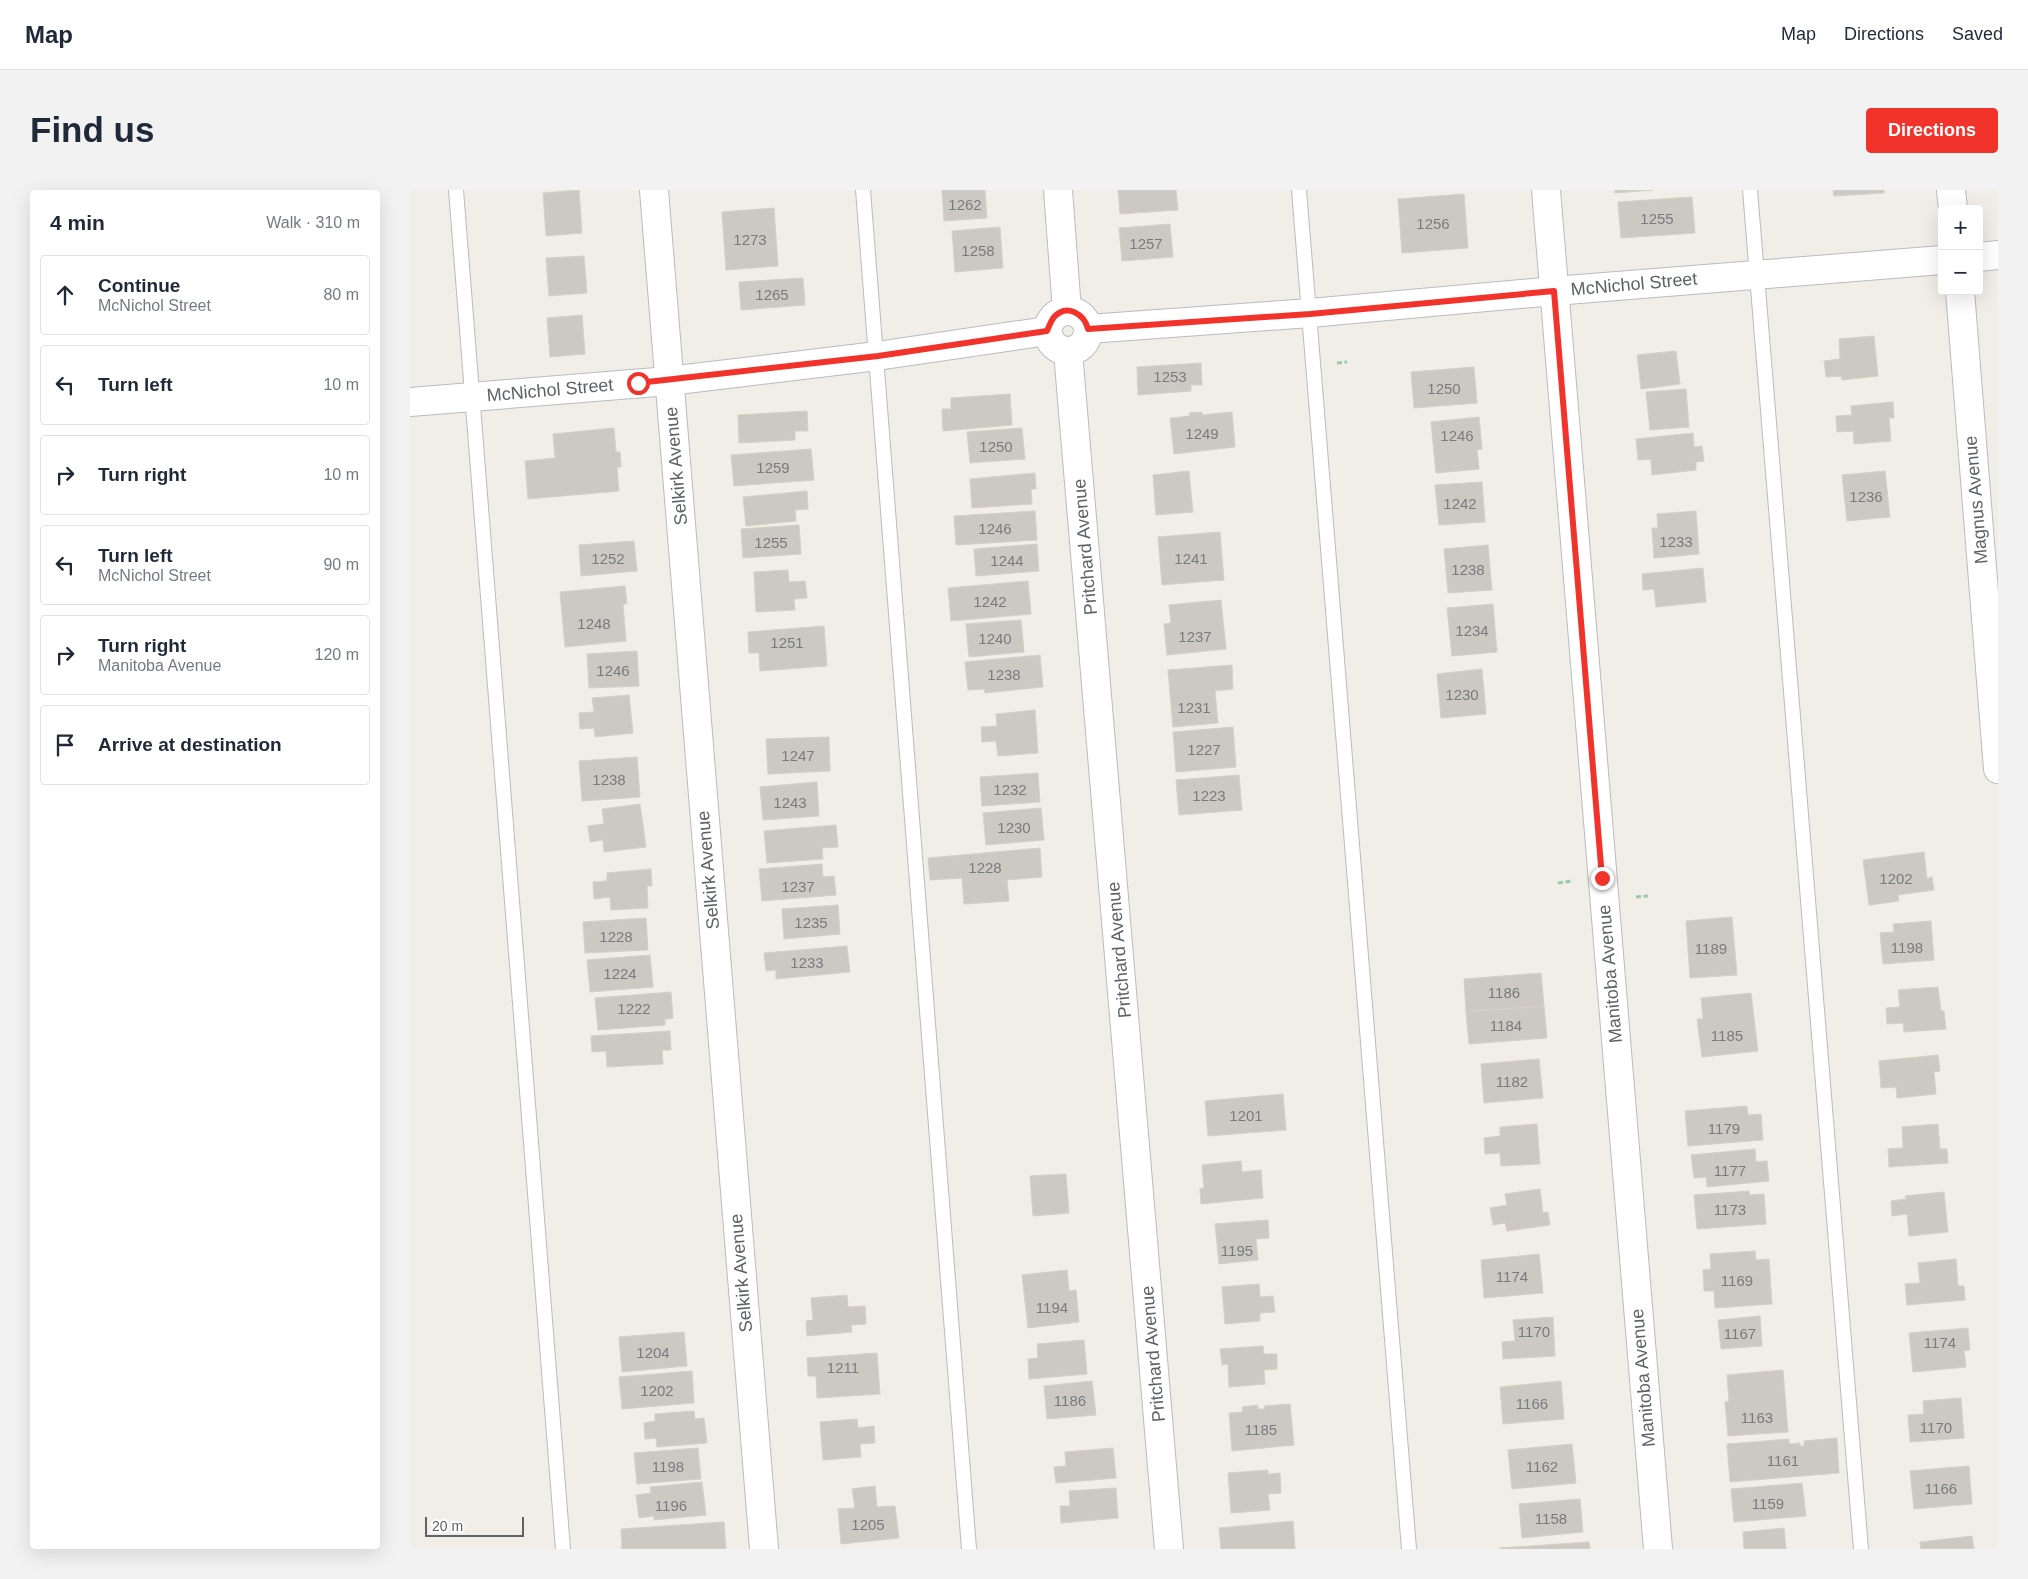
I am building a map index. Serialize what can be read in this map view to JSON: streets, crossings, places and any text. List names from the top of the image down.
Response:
{
  "streets": {
    "street": [
      "McNichol Street",
      "Selkirk Avenue",
      "Magnus Avenue",
      "Pritchard Avenue",
      "Manitoba Avenue"
    ]
  },
  "crossings": [
    ["McNichol Street", "Selkirk Avenue"],
    ["McNichol Street", "Pritchard Avenue"],
    ["McNichol Street", "Manitoba Avenue"]
  ],
  "house_numbers": [
    "1262",
    "1255",
    "1256",
    "1273",
    "1257",
    "1258",
    "1265",
    "1253",
    "1250",
    "1249",
    "1246",
    "1250",
    "1259",
    "1236",
    "1242",
    "1246",
    "1233",
    "1255",
    "1252",
    "1241",
    "1244",
    "1238",
    "1242",
    "1248",
    "1234",
    "1237",
    "1240",
    "1251",
    "1246",
    "1238",
    "1230",
    "1231",
    "1227",
    "1247",
    "1238",
    "1232",
    "1223",
    "1243",
    "1230",
    "1228",
    "1202",
    "1237",
    "1235",
    "1228",
    "1198",
    "1189",
    "1233",
    "1224",
    "1186",
    "1222",
    "1184",
    "1185",
    "1182",
    "1201",
    "1179",
    "1177",
    "1173",
    "1195",
    "1174",
    "1169",
    "1194",
    "1170",
    "1167",
    "1174",
    "1204",
    "1211",
    "1202",
    "1186",
    "1166",
    "1163",
    "1170",
    "1185",
    "1161",
    "1198",
    "1162",
    "1166",
    "1159",
    "1196",
    "1158",
    "1205"
  ],
  "scale_bar": "20 m",
  "page": {
    "header": "Map",
    "nav": ["Map", "Directions", "Saved"],
    "buttons": "Directions",
    "title": "Find us",
    "heading": ["4 min", "Walk · 310 m"],
    "map_buttons": ["+", "−"],
    "list": [
      ["Continue", "McNichol Street", "80 m"],
      ["Turn left", "10 m"],
      ["Turn right", "10 m"],
      ["Turn left", "McNichol Street", "90 m"],
      ["Turn right", "Manitoba Avenue", "120 m"],
      "Arrive at destination"
    ],
    "scale": "20 m"
  }
}
